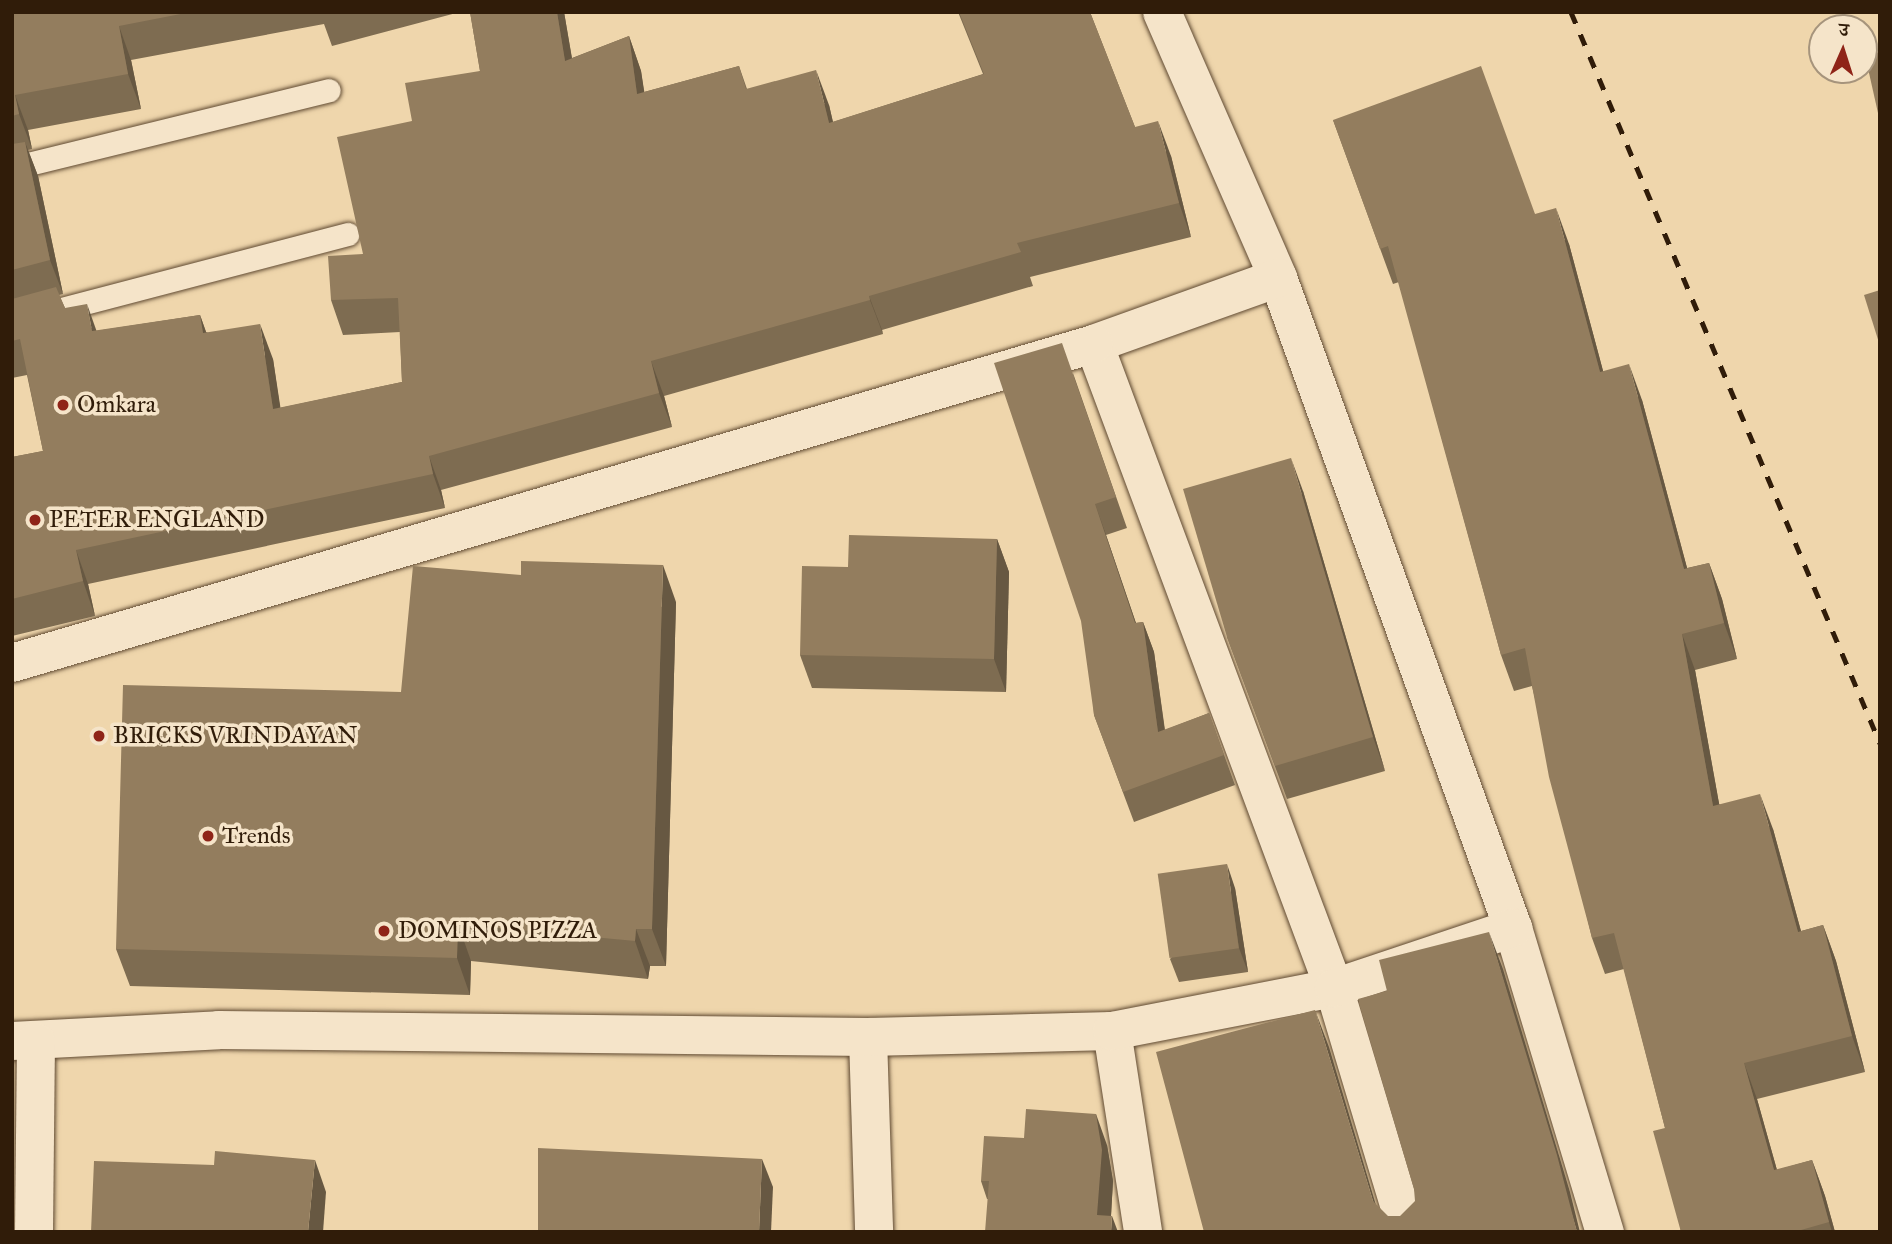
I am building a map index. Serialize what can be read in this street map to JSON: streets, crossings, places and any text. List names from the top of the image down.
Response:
{
  "places": [
    "Omkara",
    "PETER ENGLAND",
    "BRICKS VRINDAYAN",
    "Trends",
    "DOMINOS PIZZA"
  ],
  "north": "top"
}
